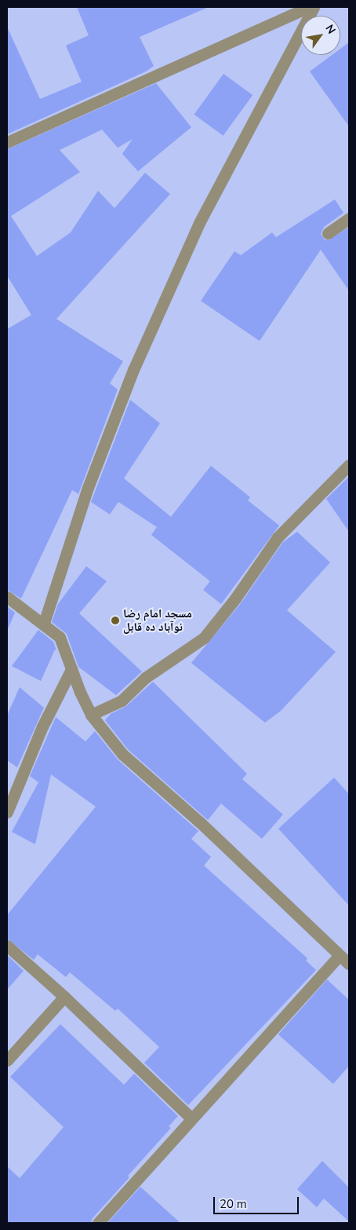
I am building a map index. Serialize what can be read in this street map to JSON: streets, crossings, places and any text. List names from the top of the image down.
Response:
{
  "places": ["مسجد امام رضا نوآباد ده قابل"],
  "scale_bar": "20 m",
  "north": "top right"
}
